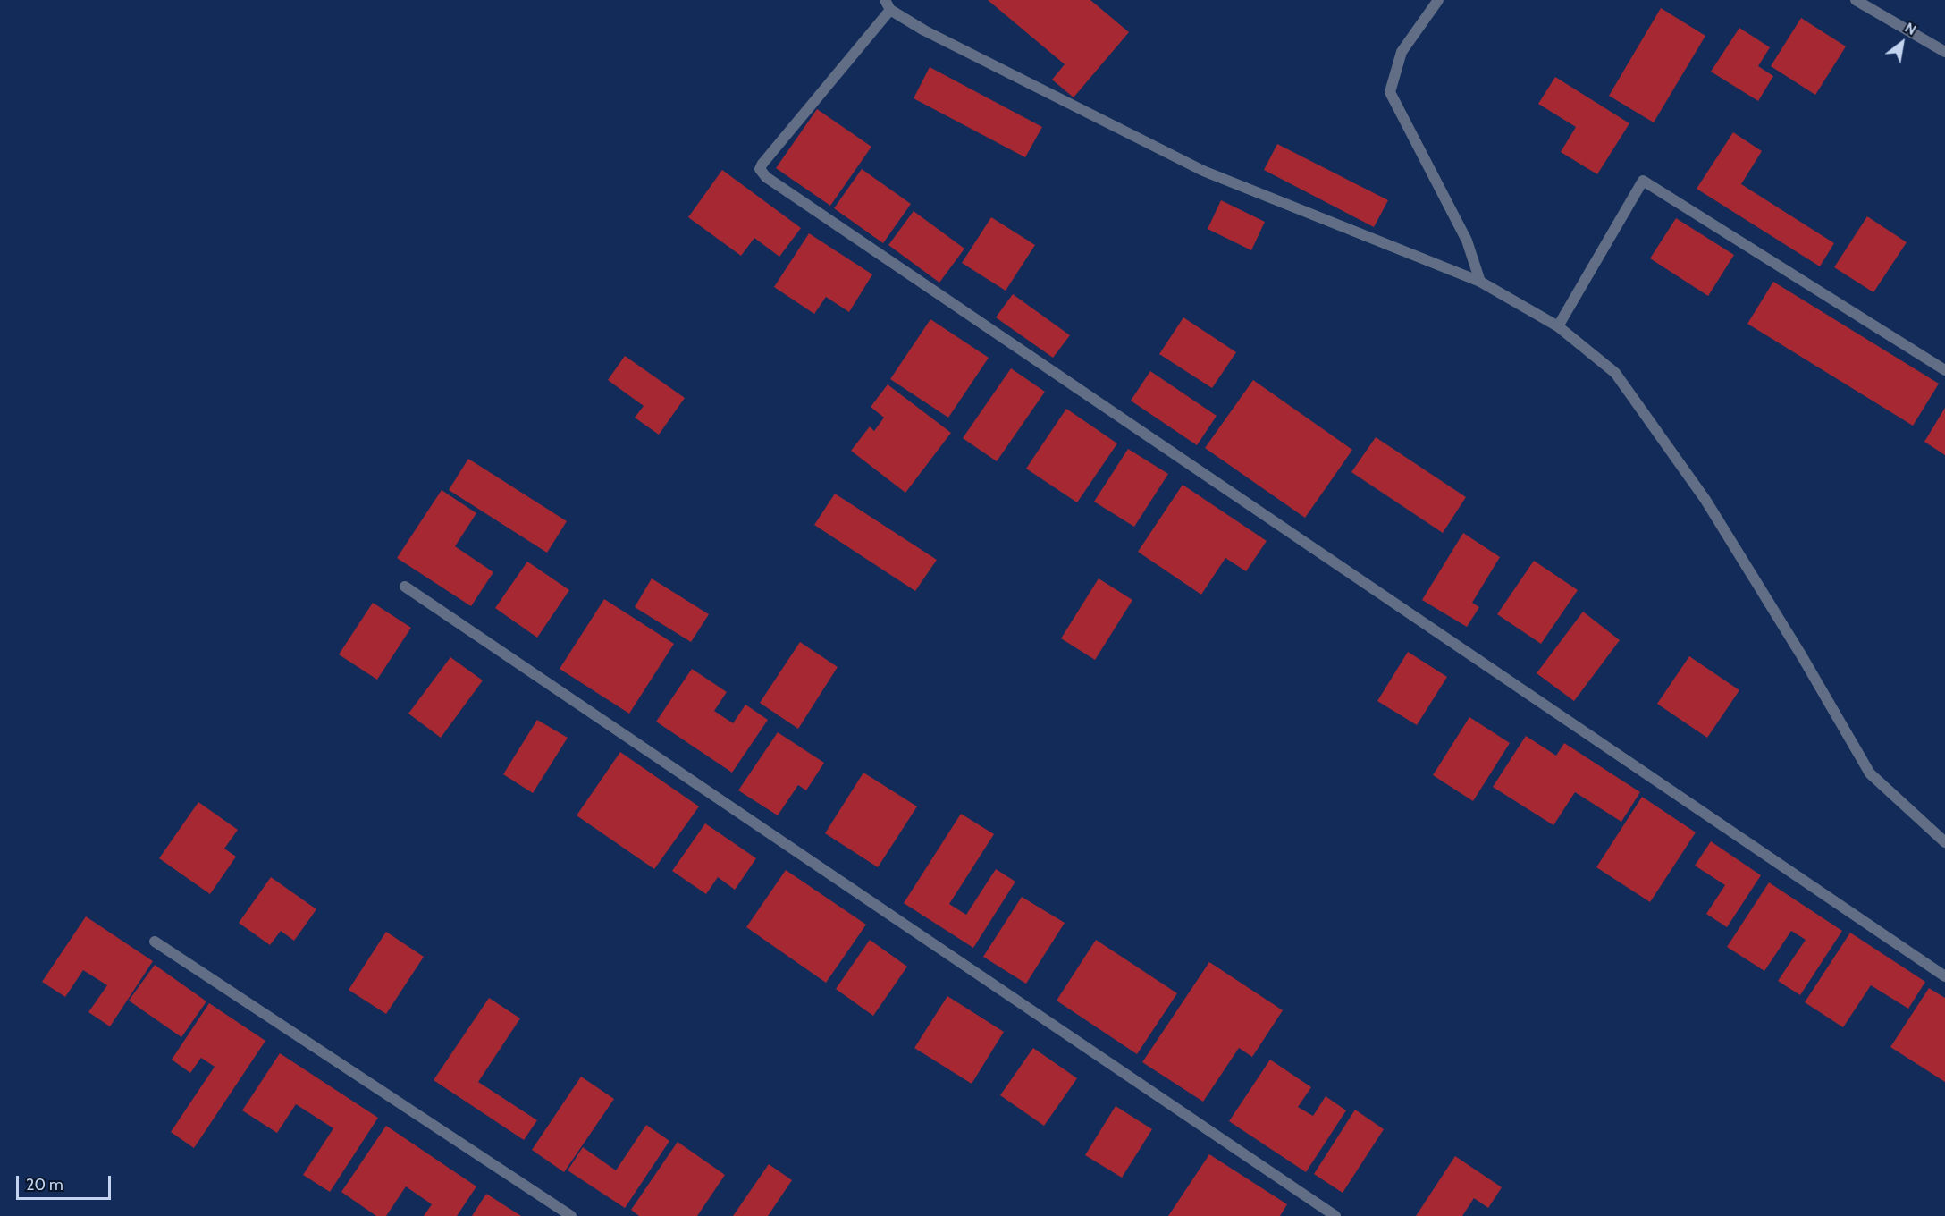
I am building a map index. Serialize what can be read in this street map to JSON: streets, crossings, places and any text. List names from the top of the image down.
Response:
{
  "scale_bar": "20 m",
  "north": "top right"
}
